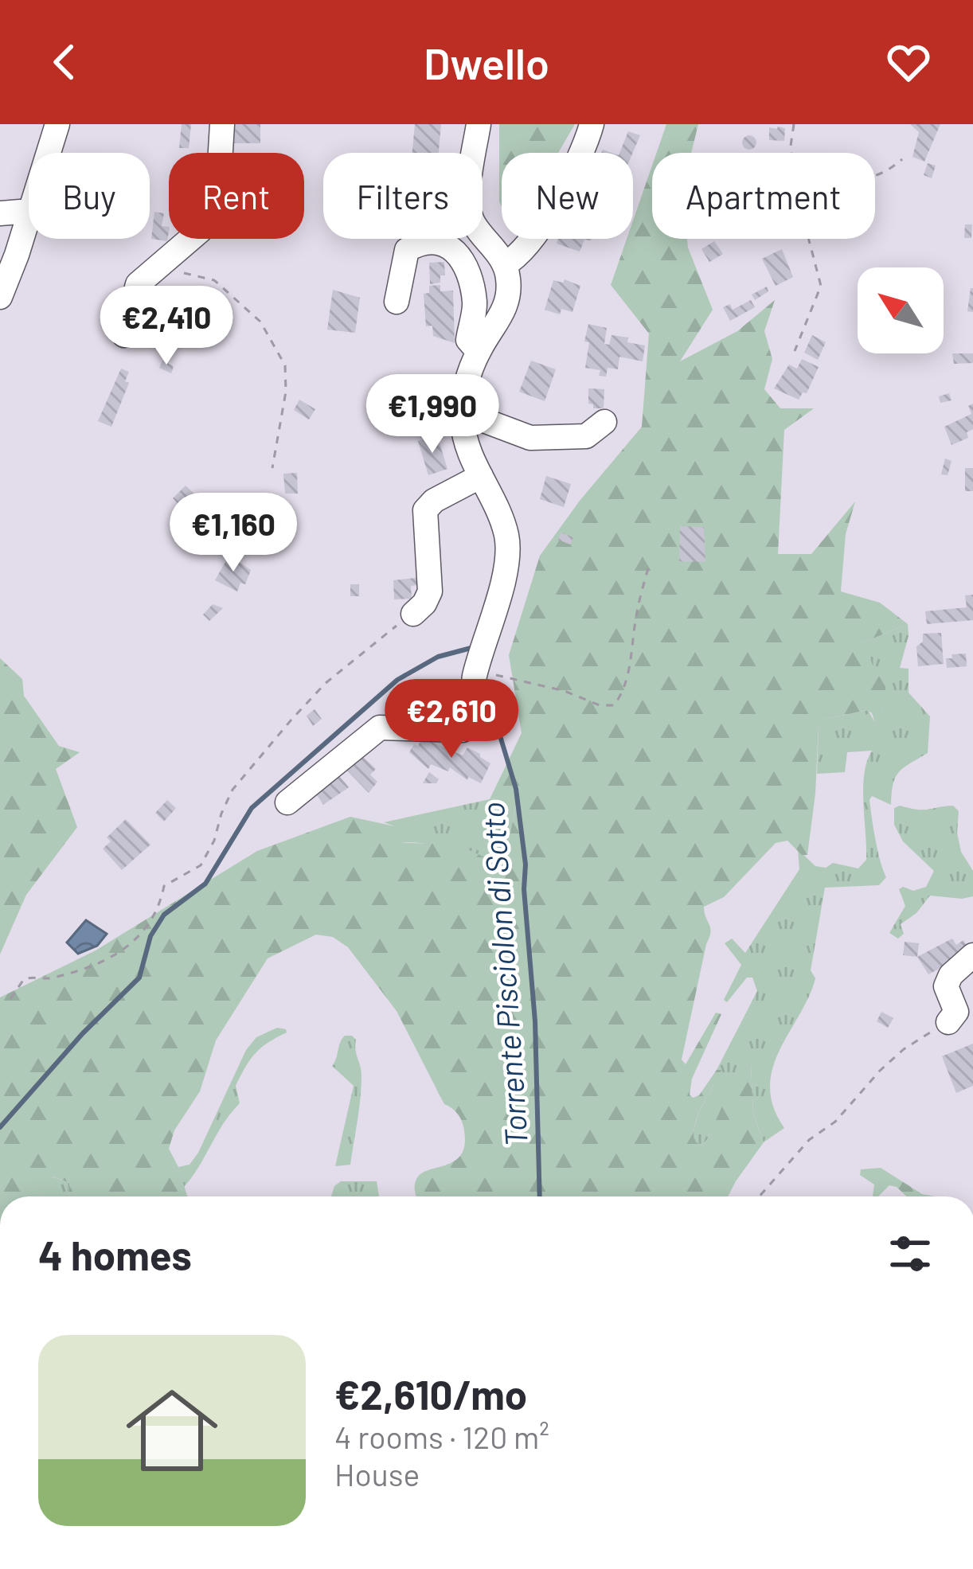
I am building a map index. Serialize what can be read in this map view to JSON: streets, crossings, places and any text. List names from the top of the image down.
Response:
{
  "water": ["Torrente Pisciolon di Sotto"],
  "north": "top left",
  "page": {
    "header": "Dwello",
    "chip": [
      "Buy",
      "Rent",
      "Filters",
      "New",
      "Apartment"
    ],
    "price": [
      "€2,410",
      "€1,990",
      "€1,160",
      "€2,610"
    ],
    "heading": "4 homes",
    "list": [
      {
        "name": "€2,610/mo",
        "note": "4 rooms · 120 m² · House"
      }
    ]
  }
}
